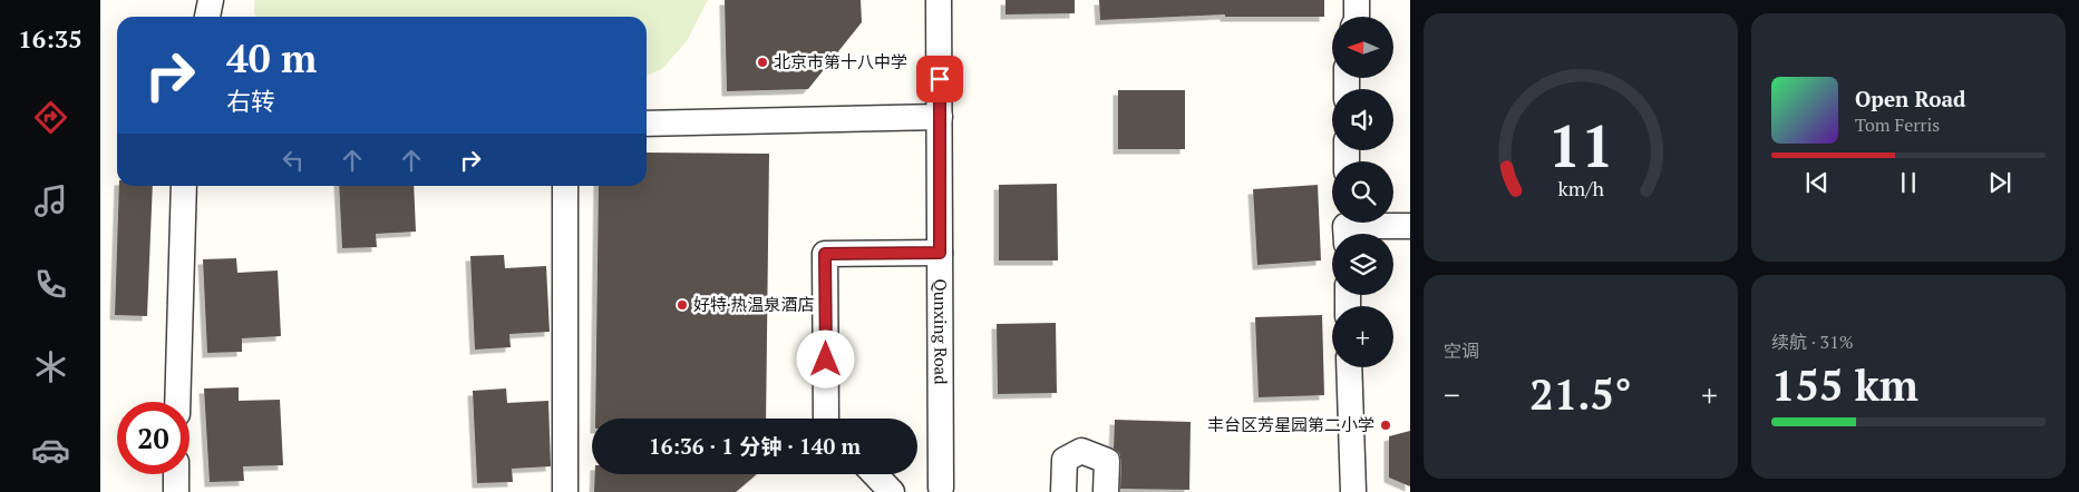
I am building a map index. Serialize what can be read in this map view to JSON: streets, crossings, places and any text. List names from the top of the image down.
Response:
{
  "streets": {
    "street": ["Qunxing Road"]
  },
  "places": ["北京市第十八中学", "好特·热温泉酒店", "丰台区芳星园第二小学"],
  "north": "left",
  "page": {
    "tabs": "16:35",
    "map_buttons": "+",
    "turn": ["40 m", "右转"],
    "song": ["Open Road", "Tom Ferris"],
    "tile": [
      "空调",
      ["续航 · 31%", "155 km"]
    ],
    "heat": ["−", "21.5°", "+"],
    "limit": "20",
    "trip": "16:36 · 1 分钟 · 140 m",
    "gauge": ["11", "km/h"]
  }
}
